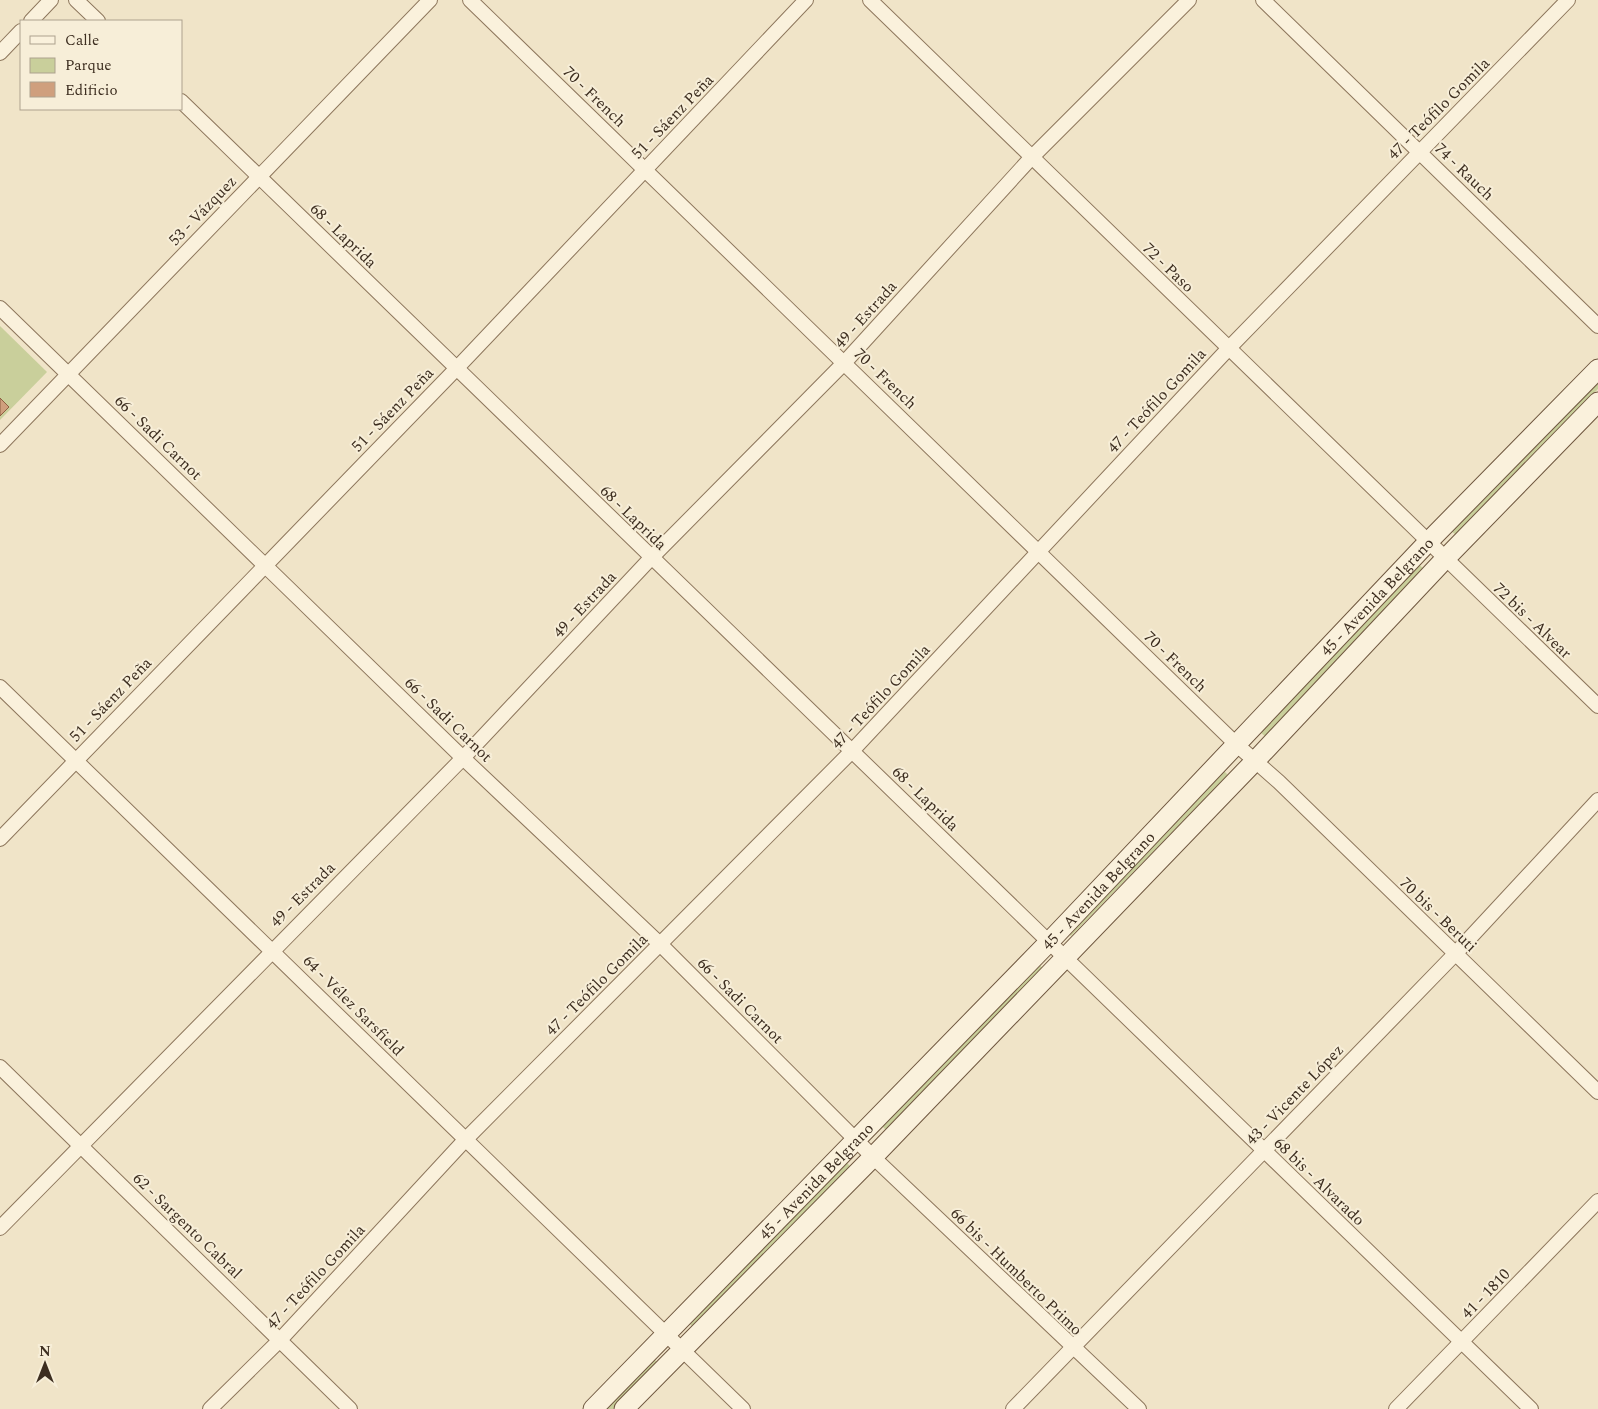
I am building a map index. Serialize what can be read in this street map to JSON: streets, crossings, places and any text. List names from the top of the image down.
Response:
{
  "streets": {
    "main road": ["45 - Avenida Belgrano"],
    "street": [
      "70 - French",
      "47 - Teófilo Gomila",
      "51 - Sáenz Peña",
      "74 - Rauch",
      "53 - Vázquez",
      "68 - Laprida",
      "72 - Paso",
      "49 - Estrada",
      "66 - Sadi Carnot",
      "72 bis - Alvear",
      "70 bis - Beruti",
      "64 - Vélez Sarsfield",
      "43 - Vicente López",
      "68 bis - Alvarado",
      "62 - Sargento Cabral",
      "66 bis - Humberto Primo",
      "41 - 1810"
    ]
  },
  "crossings": [
    ["70 - French", "47 - Teófilo Gomila"],
    ["70 - French", "51 - Sáenz Peña"],
    ["70 - French", "49 - Estrada"],
    ["70 - French", "45 - Avenida Belgrano"],
    ["70 - French", "70 bis - Beruti"],
    ["47 - Teófilo Gomila", "74 - Rauch"],
    ["47 - Teófilo Gomila", "68 - Laprida"],
    ["47 - Teófilo Gomila", "72 - Paso"],
    ["47 - Teófilo Gomila", "66 - Sadi Carnot"],
    ["47 - Teófilo Gomila", "64 - Vélez Sarsfield"],
    ["47 - Teófilo Gomila", "62 - Sargento Cabral"],
    ["51 - Sáenz Peña", "68 - Laprida"],
    ["51 - Sáenz Peña", "66 - Sadi Carnot"],
    ["51 - Sáenz Peña", "64 - Vélez Sarsfield"],
    ["53 - Vázquez", "68 - Laprida"],
    ["53 - Vázquez", "66 - Sadi Carnot"],
    ["68 - Laprida", "49 - Estrada"],
    ["68 - Laprida", "45 - Avenida Belgrano"],
    ["68 - Laprida", "68 bis - Alvarado"],
    ["72 - Paso", "49 - Estrada"],
    ["72 - Paso", "45 - Avenida Belgrano"],
    ["72 - Paso", "72 bis - Alvear"],
    ["49 - Estrada", "66 - Sadi Carnot"],
    ["49 - Estrada", "64 - Vélez Sarsfield"],
    ["49 - Estrada", "62 - Sargento Cabral"],
    ["66 - Sadi Carnot", "45 - Avenida Belgrano"],
    ["66 - Sadi Carnot", "66 bis - Humberto Primo"],
    ["45 - Avenida Belgrano", "72 bis - Alvear"],
    ["45 - Avenida Belgrano", "70 bis - Beruti"],
    ["45 - Avenida Belgrano", "64 - Vélez Sarsfield"],
    ["45 - Avenida Belgrano", "68 bis - Alvarado"],
    ["45 - Avenida Belgrano", "66 bis - Humberto Primo"],
    ["70 bis - Beruti", "43 - Vicente López"],
    ["43 - Vicente López", "68 bis - Alvarado"],
    ["43 - Vicente López", "66 bis - Humberto Primo"],
    ["68 bis - Alvarado", "41 - 1810"]
  ],
  "legend": ["Calle", "Parque", "Edificio"],
  "north": "top"
}
